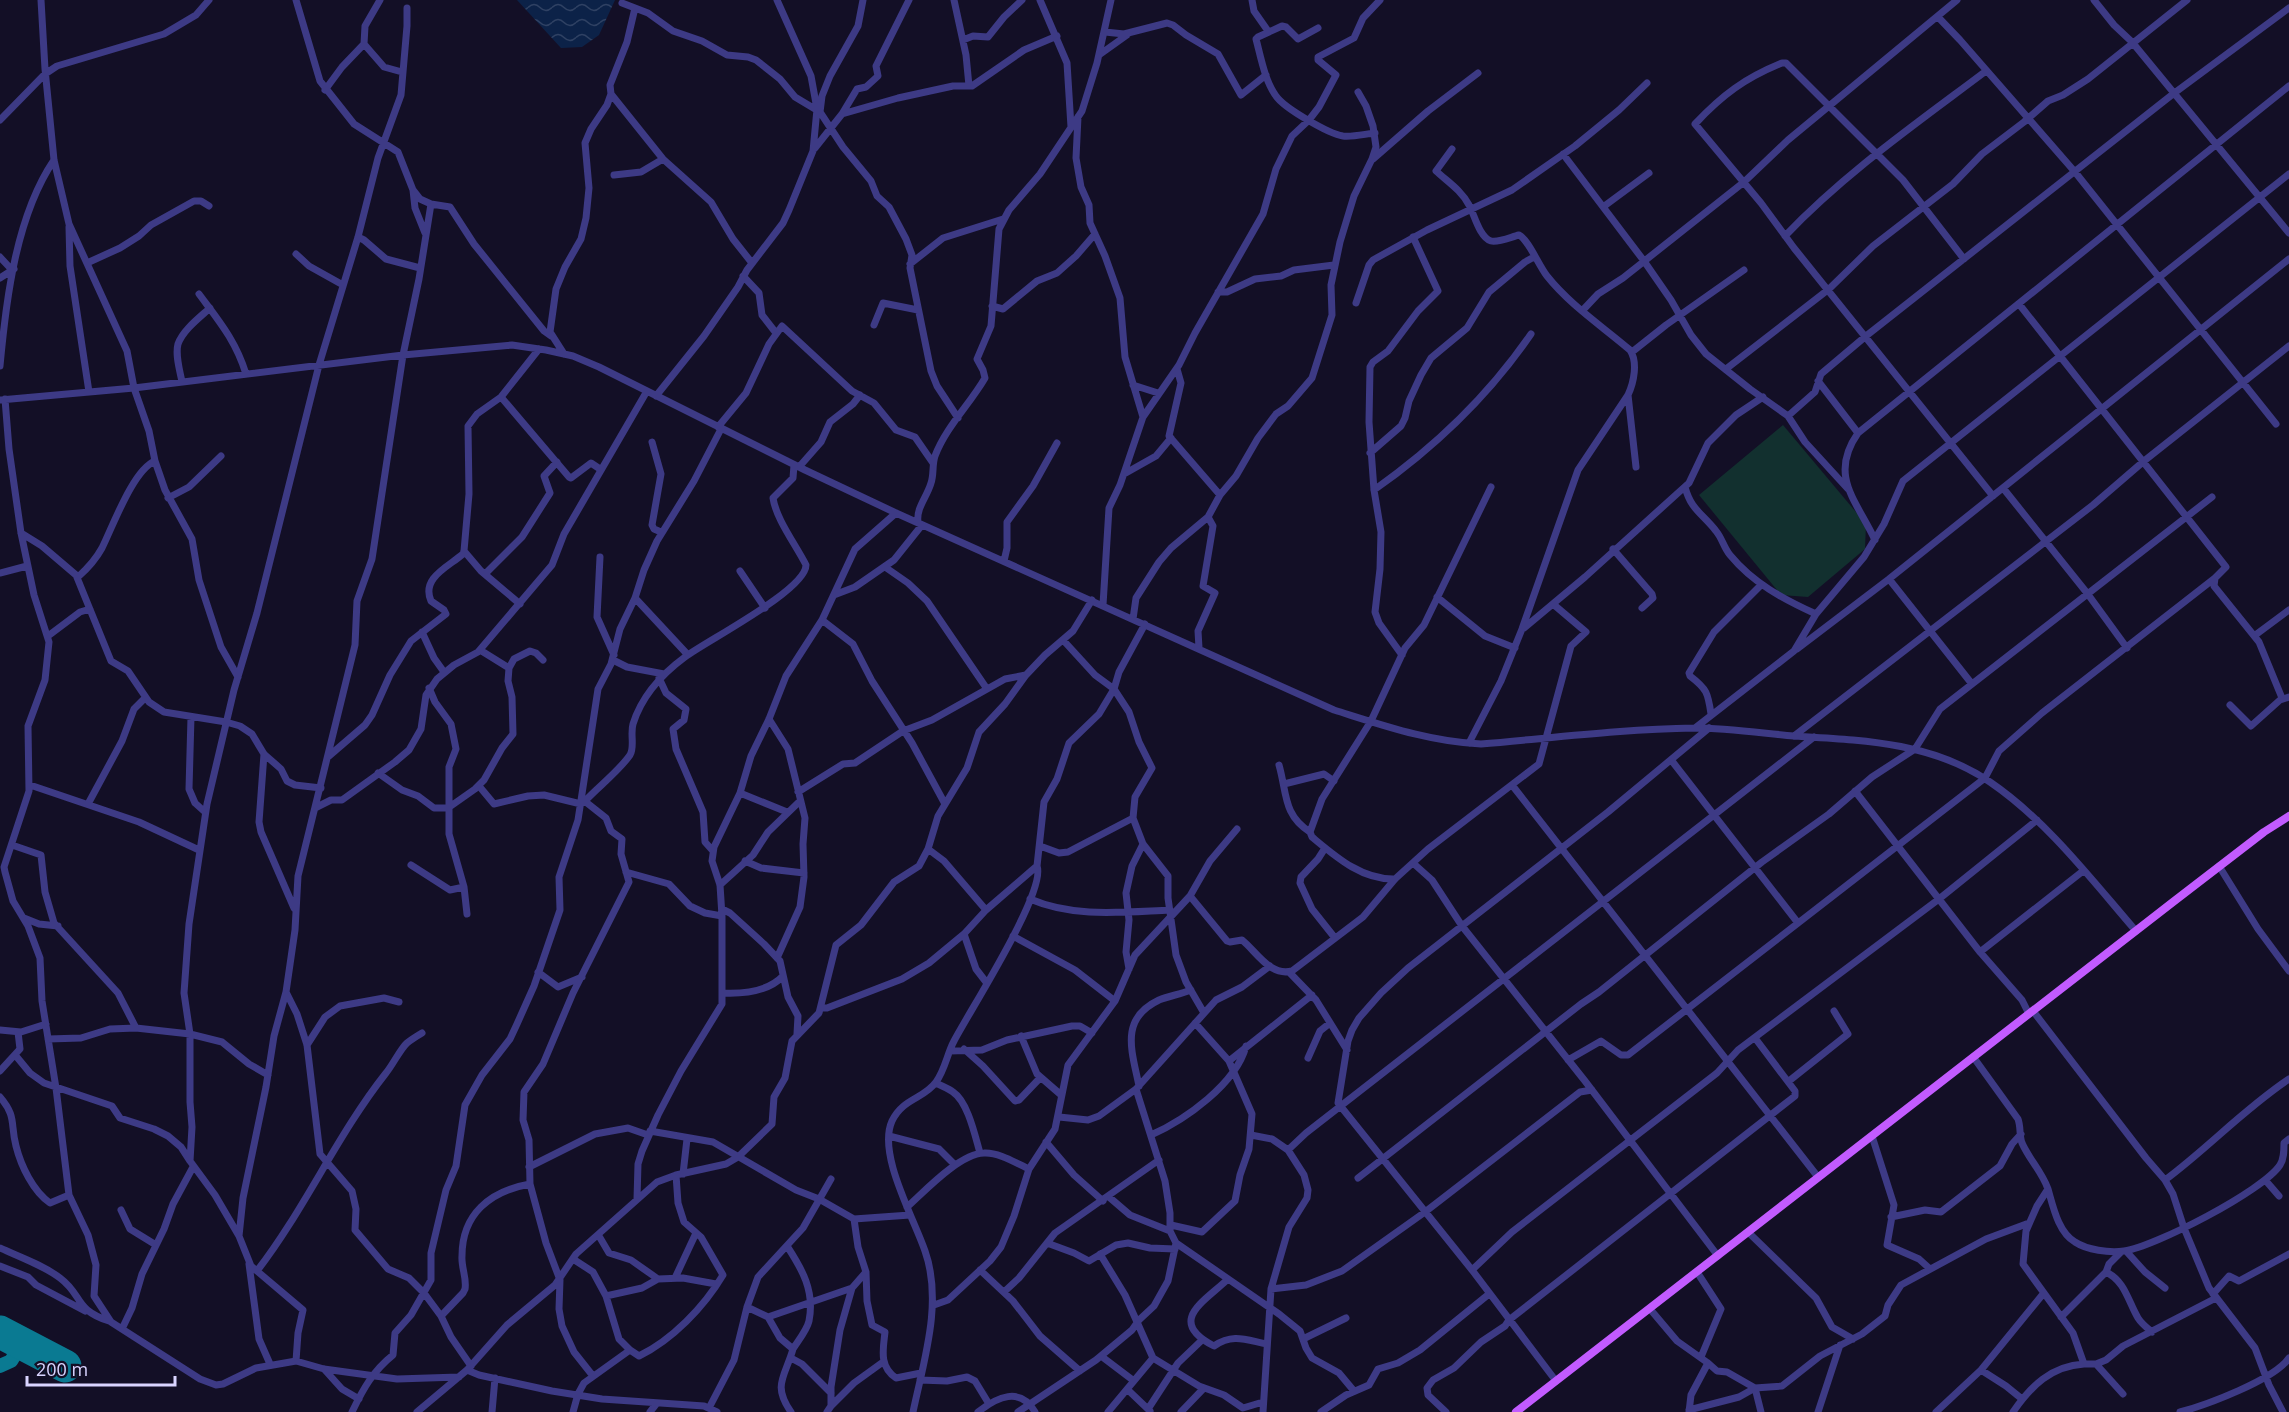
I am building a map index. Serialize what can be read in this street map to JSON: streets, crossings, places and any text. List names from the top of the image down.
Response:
{
  "scale_bar": "200 m"
}
